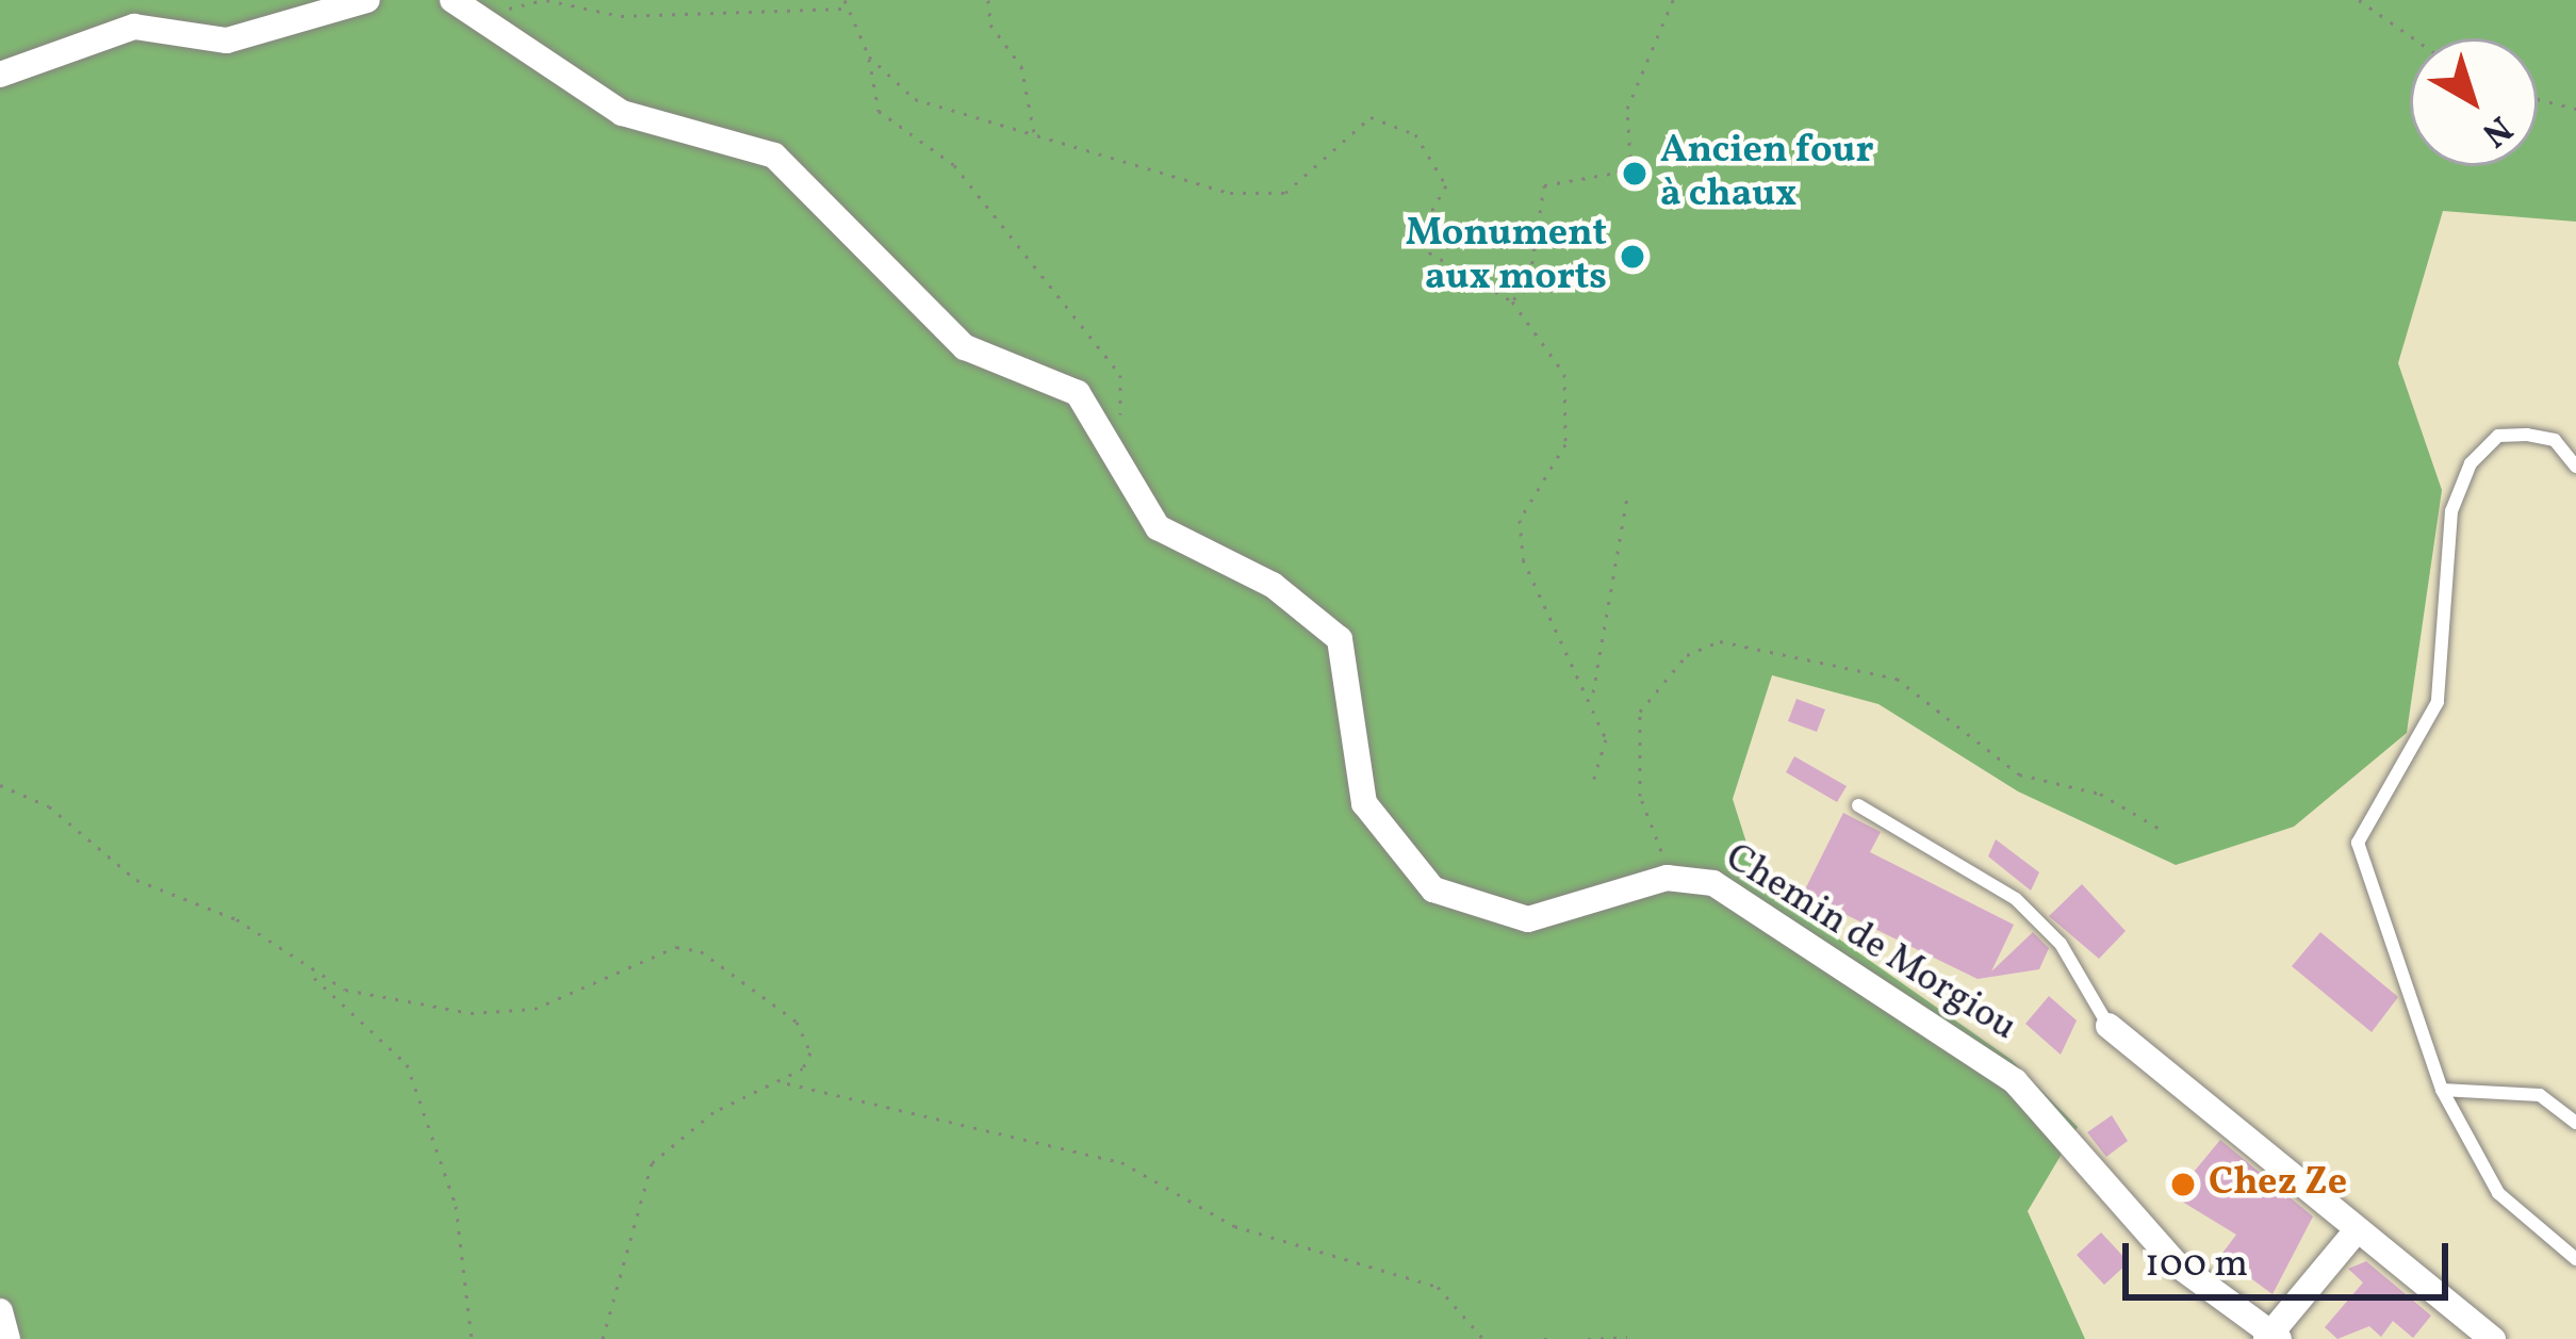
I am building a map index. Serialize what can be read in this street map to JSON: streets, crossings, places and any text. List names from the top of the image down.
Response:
{
  "streets": {
    "street": ["Chemin de Morgiou"]
  },
  "places": ["Ancien four à chaux", "Monument aux morts", "Chez Ze"],
  "scale_bar": "100 m",
  "north": "bottom right"
}
